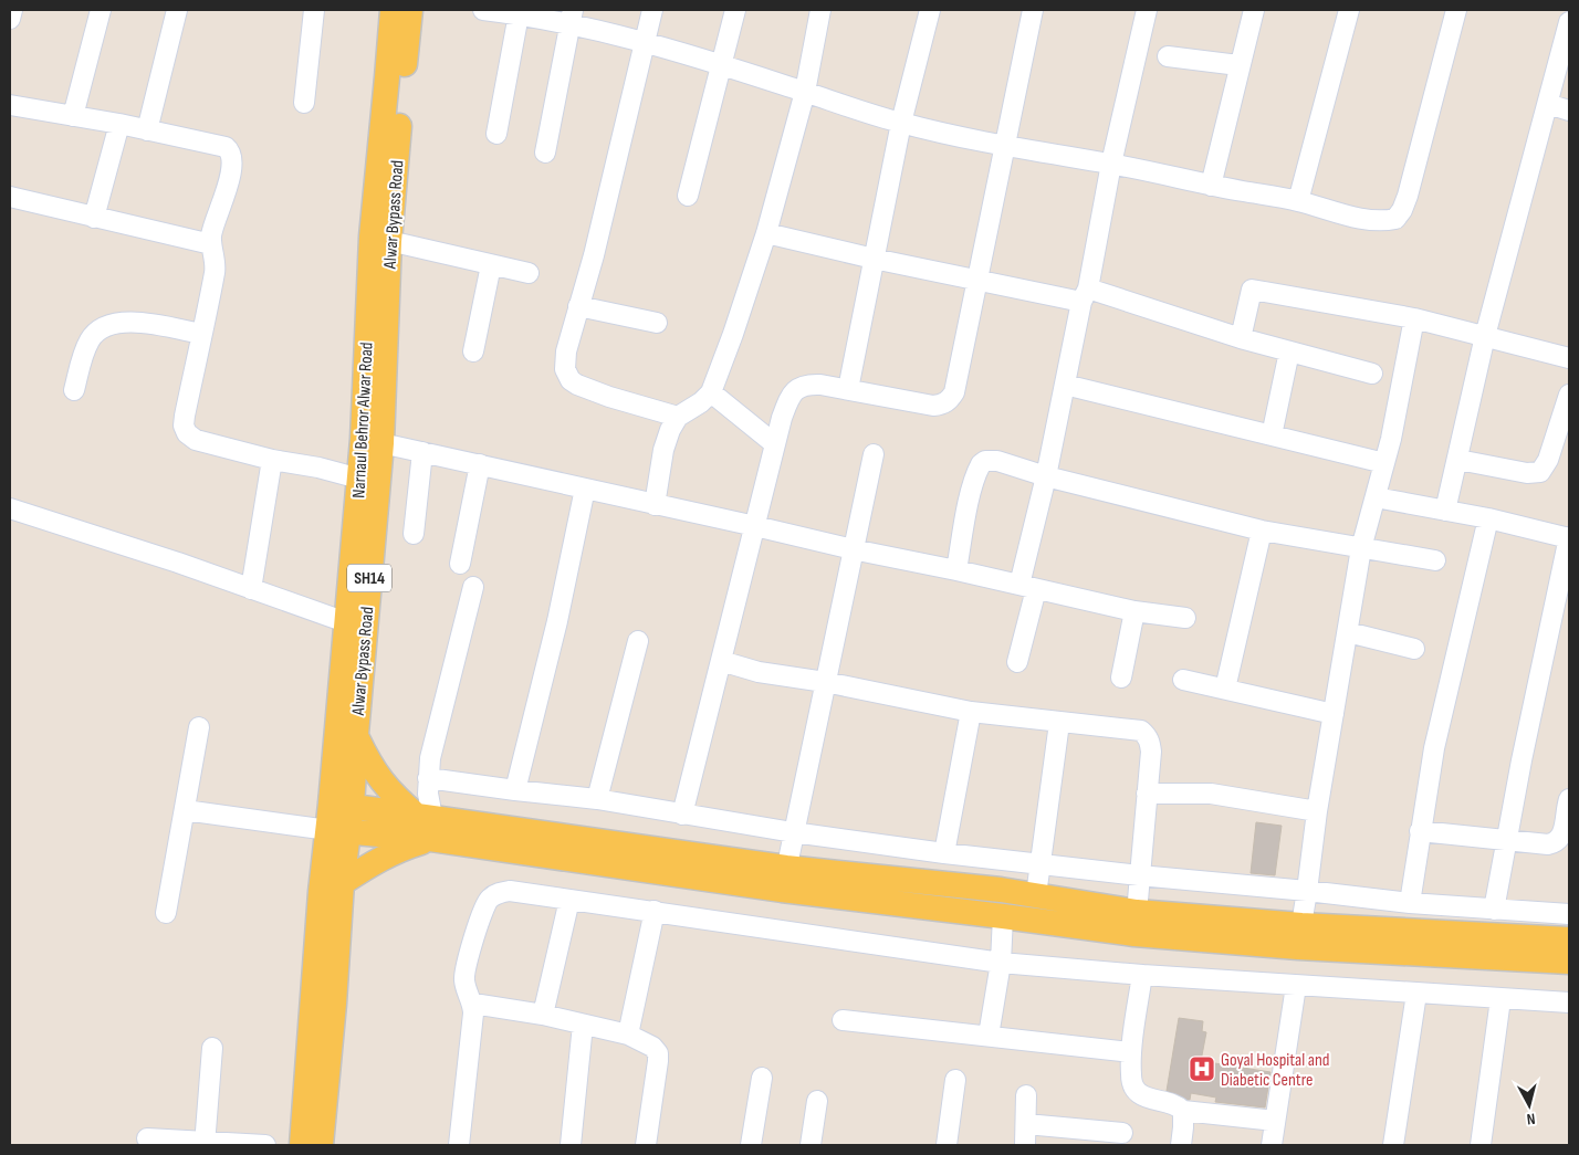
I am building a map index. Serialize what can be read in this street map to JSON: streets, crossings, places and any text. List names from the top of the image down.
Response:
{
  "streets": {
    "main road": ["Alwar Bypass Road", "Narnaul Behror Alwar Road", "SH14"]
  },
  "crossings": [
    ["Alwar Bypass Road", "Narnaul Behror Alwar Road"],
    ["Narnaul Behror Alwar Road", "SH14"]
  ],
  "places": {
    "hospital": ["Goyal Hospital and Diabetic Centre"]
  },
  "north": "bottom"
}
